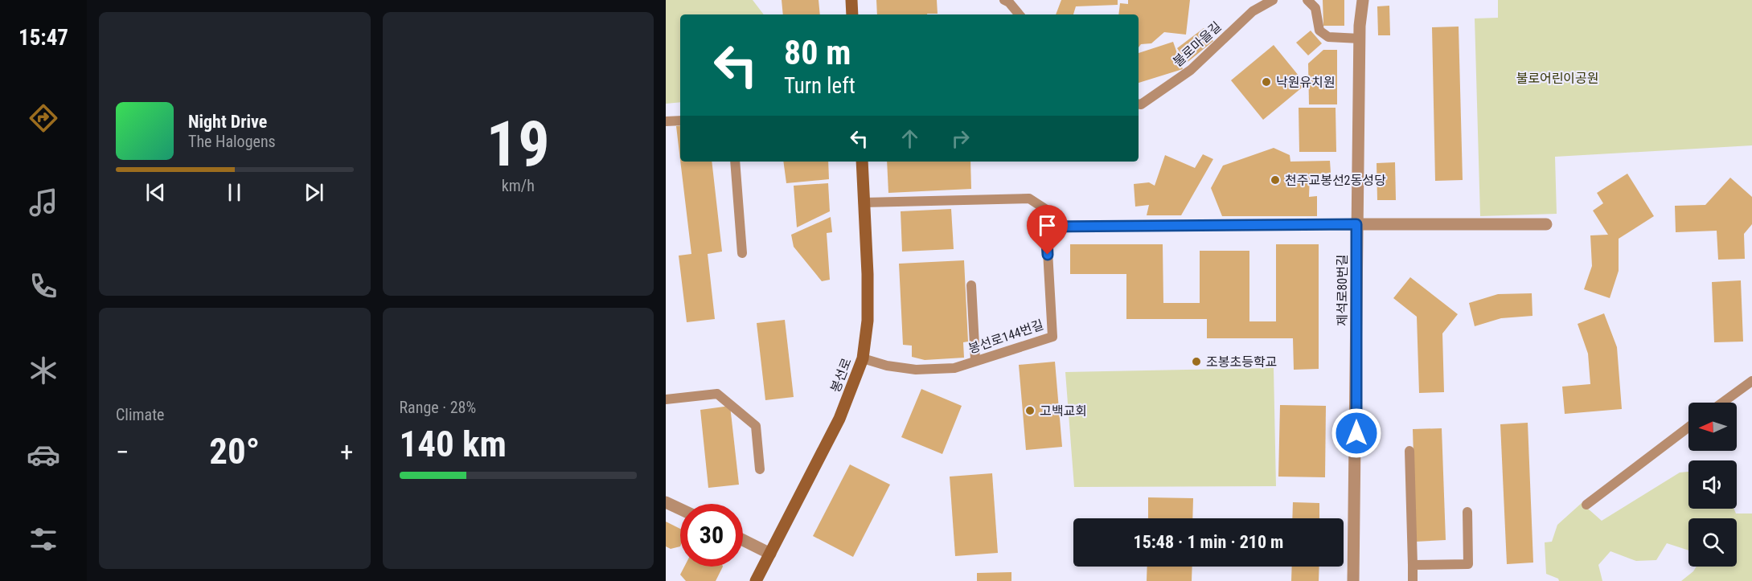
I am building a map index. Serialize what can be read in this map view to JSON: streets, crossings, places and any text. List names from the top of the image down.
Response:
{
  "streets": {
    "main road": ["봉선로"],
    "street": ["제석로80번길"],
    "lane": ["불로마을길", "봉선로144번길"]
  },
  "crossings": [
    ["봉선로144번길", "봉선로"]
  ],
  "parks": ["불로어린이공원"],
  "places": [
    "낙원유치원",
    "천주교봉선2동성당",
    "조봉초등학교",
    "고백교회"
  ],
  "north": "left",
  "page": {
    "tabs": "15:47",
    "tile": [
      ["19", "km/h"],
      "Climate",
      ["Range · 28%", "140 km"]
    ],
    "turn": ["80 m", "Turn left"],
    "song": ["Night Drive", "The Halogens"],
    "heat": ["−", "20°", "+"],
    "limit": "30",
    "trip": "15:48 · 1 min · 210 m"
  }
}
